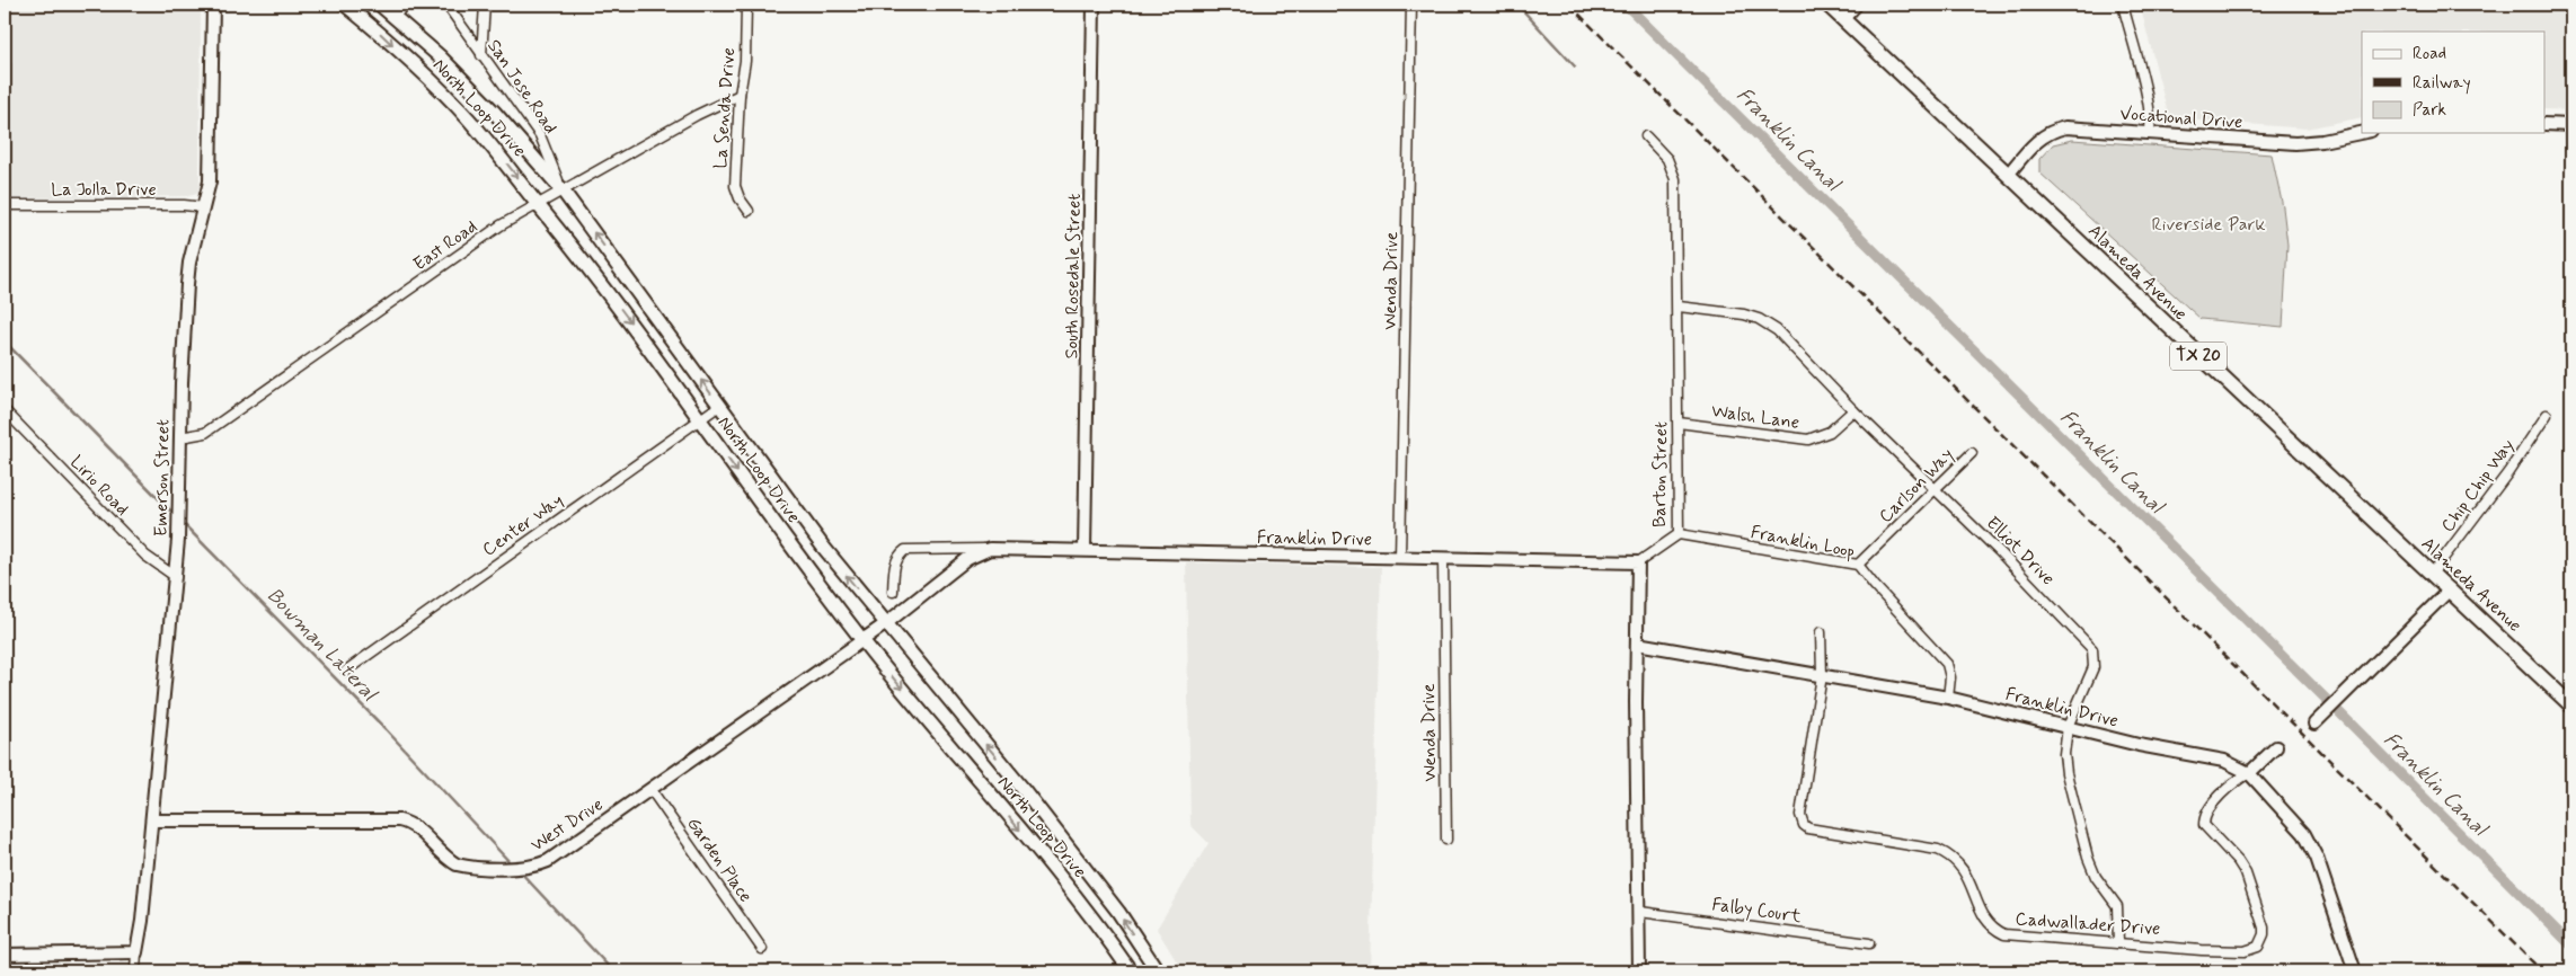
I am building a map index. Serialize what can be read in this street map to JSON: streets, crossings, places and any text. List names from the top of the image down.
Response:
{
  "streets": {
    "main road": ["North Loop Drive", "Alameda Avenue", "TX 20"],
    "street": [
      "San Jose Road",
      "La Senda Drive",
      "Vocational Drive",
      "La Jolla Drive",
      "East Road",
      "South Rosedale Street",
      "Wenda Drive",
      "Walsh Lane",
      "Barton Street",
      "Emerson Street",
      "Lirio Road",
      "Carlson Way",
      "Chip Chip Way",
      "Center Way",
      "Franklin Drive",
      "Franklin Loop",
      "Elliot Drive",
      "West Drive",
      "Garden Place",
      "Falby Court",
      "Cadwallader Drive"
    ]
  },
  "crossings": [
    ["San Jose Road", "North Loop Drive"],
    ["San Jose Road", "East Road"],
    ["North Loop Drive", "East Road"],
    ["North Loop Drive", "Center Way"],
    ["North Loop Drive", "Franklin Drive"],
    ["North Loop Drive", "West Drive"],
    ["La Senda Drive", "East Road"],
    ["Vocational Drive", "Alameda Avenue"],
    ["La Jolla Drive", "Emerson Street"],
    ["East Road", "Emerson Street"],
    ["Alameda Avenue", "Chip Chip Way"],
    ["South Rosedale Street", "Franklin Drive"],
    ["Wenda Drive", "Franklin Drive"],
    ["Walsh Lane", "Barton Street"],
    ["Walsh Lane", "Elliot Drive"],
    ["Barton Street", "Franklin Drive"],
    ["Barton Street", "Franklin Loop"],
    ["Barton Street", "Elliot Drive"],
    ["Emerson Street", "Lirio Road"],
    ["Emerson Street", "West Drive"],
    ["Carlson Way", "Franklin Loop"],
    ["Carlson Way", "Elliot Drive"],
    ["Franklin Drive", "Franklin Loop"],
    ["Franklin Drive", "Elliot Drive"],
    ["Franklin Drive", "West Drive"],
    ["Franklin Drive", "Cadwallader Drive"],
    ["Elliot Drive", "Cadwallader Drive"],
    ["West Drive", "Garden Place"]
  ],
  "water": ["Franklin Canal", "Bowman Lateral"],
  "parks": ["Riverside Park"],
  "legend": ["Road", "Railway", "Park"]
}
